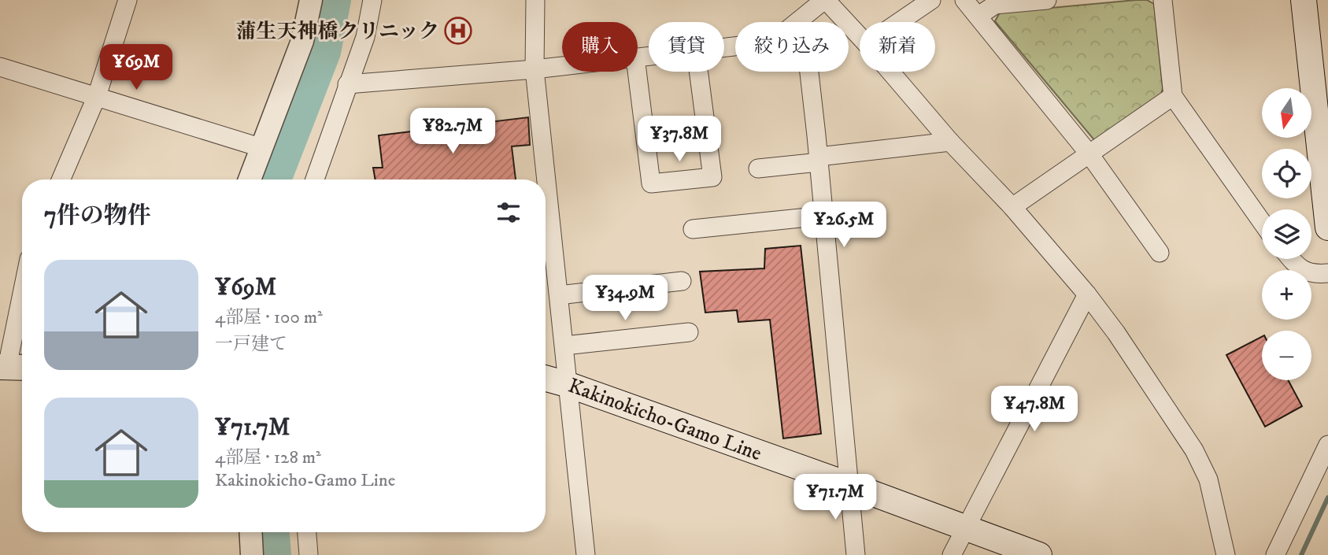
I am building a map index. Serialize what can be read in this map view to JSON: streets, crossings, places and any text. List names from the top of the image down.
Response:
{
  "streets": {
    "main road": ["Kakinokicho-Gamo Line"]
  },
  "places": {
    "hospital": ["蒲生天神橋クリニック"]
  },
  "north": "bottom",
  "page": {
    "chip": [
      "購入",
      "賃貸",
      "絞り込み",
      "新着"
    ],
    "price": [
      "¥69M",
      "¥82.7M",
      "¥37.8M",
      "¥26.5M",
      "¥34.9M",
      "¥47.8M",
      "¥71.7M"
    ],
    "map_buttons": ["+", "−"],
    "heading": "7件の物件",
    "list": [
      {
        "name": "¥69M",
        "note": "4部屋 · 100 m² · 一戸建て"
      },
      {
        "name": "¥71.7M",
        "note": "4部屋 · 128 m² · Kakinokicho-Gamo Line"
      }
    ]
  }
}
